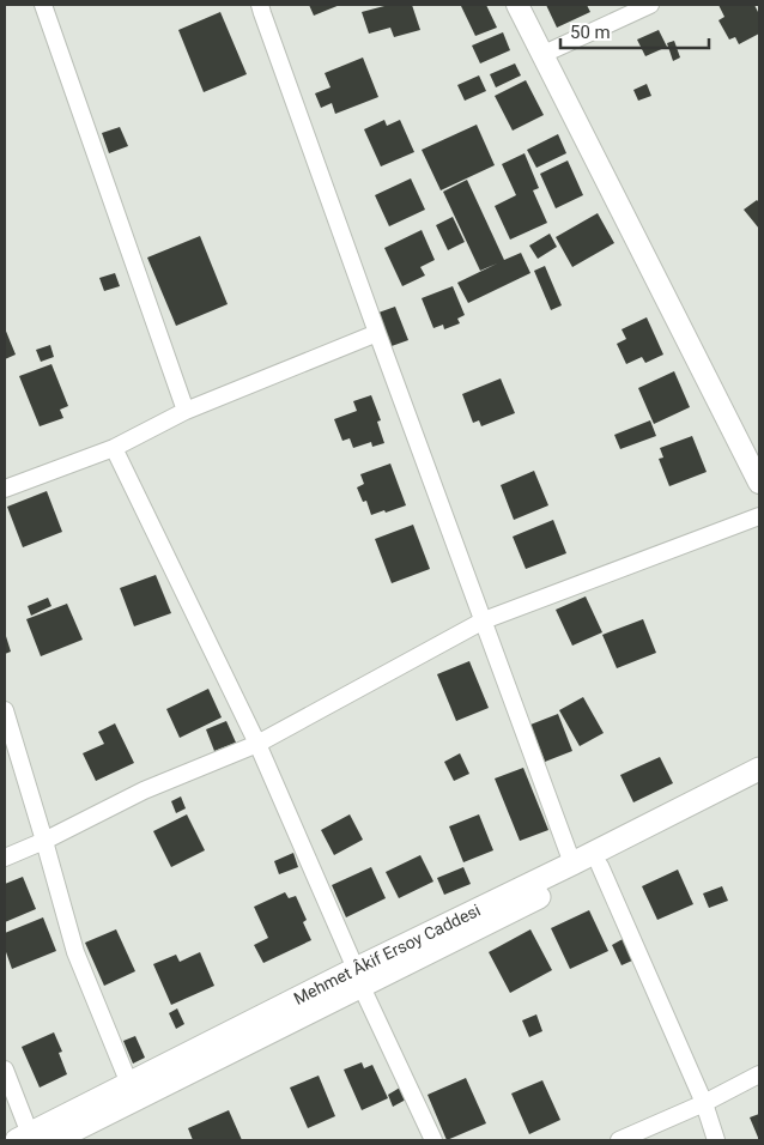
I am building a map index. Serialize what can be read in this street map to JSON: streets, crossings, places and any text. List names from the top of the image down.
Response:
{
  "streets": {
    "main road": ["Mehmet Âkif Ersoy Caddesi"]
  },
  "scale_bar": "50 m"
}
